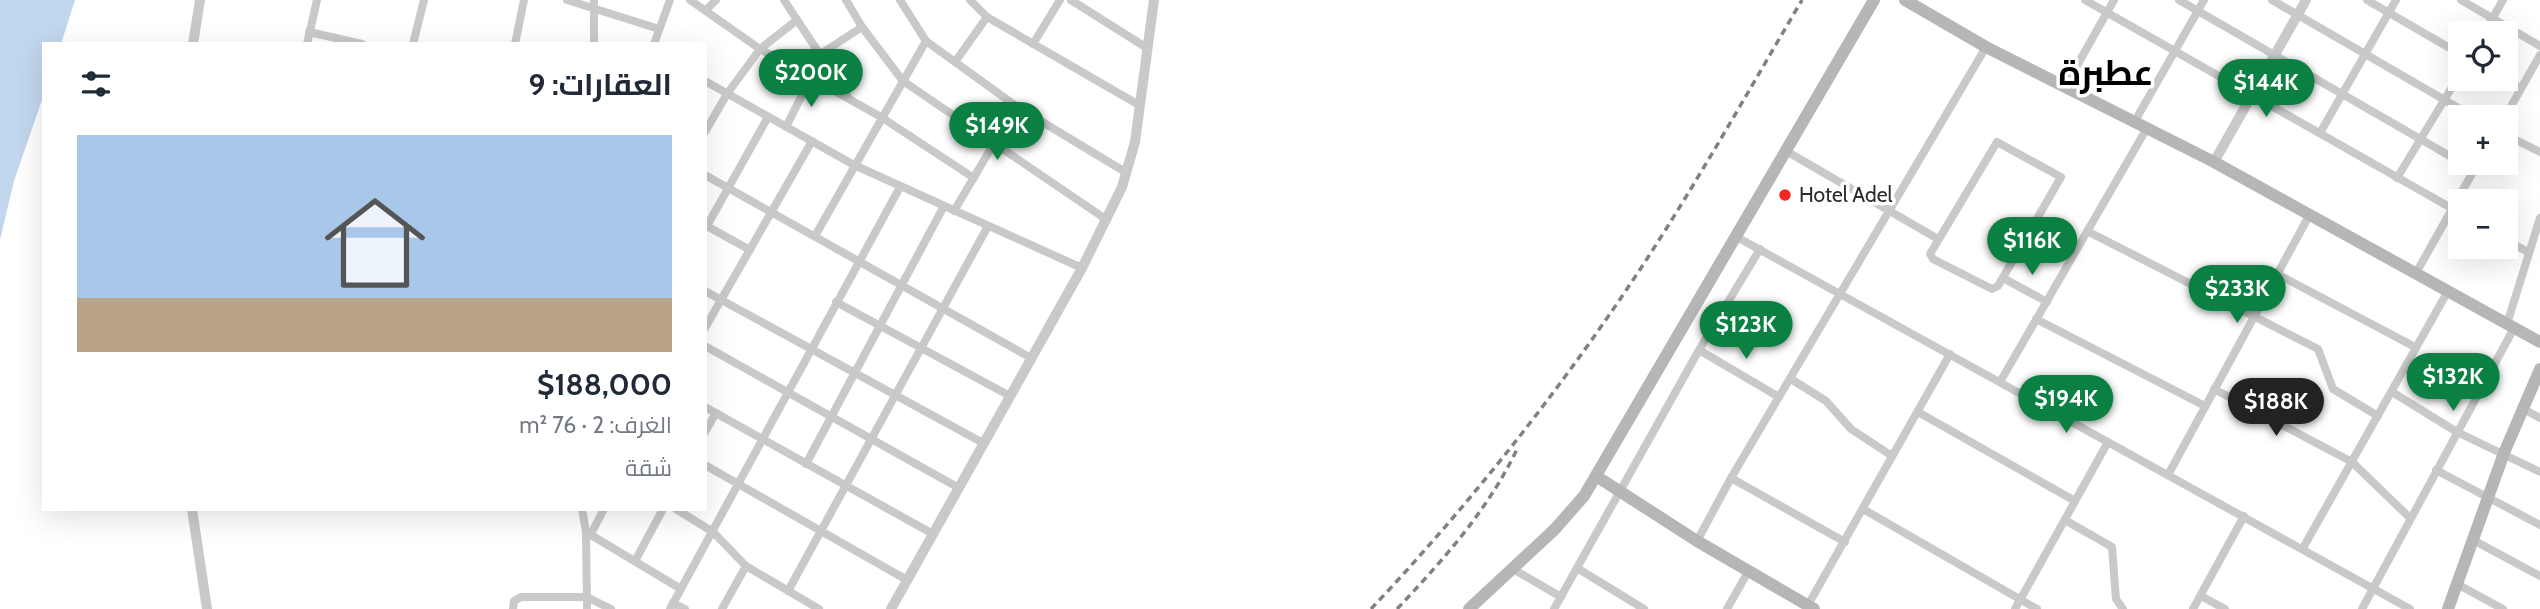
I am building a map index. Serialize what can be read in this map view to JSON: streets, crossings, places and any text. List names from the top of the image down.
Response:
{
  "districts": ["عطبرة"],
  "places": ["Hotel Adel"],
  "page": {
    "map_buttons": ["+", "−"],
    "heading": "العقارات: 9",
    "price": [
      "$200K",
      "$144K",
      "$149K",
      "$116K",
      "$233K",
      "$123K",
      "$132K",
      "$194K",
      "$188K"
    ],
    "list": [
      {
        "name": "$188,000",
        "note": "الغرف: 2 · 76 m² · شقة"
      }
    ]
  }
}
